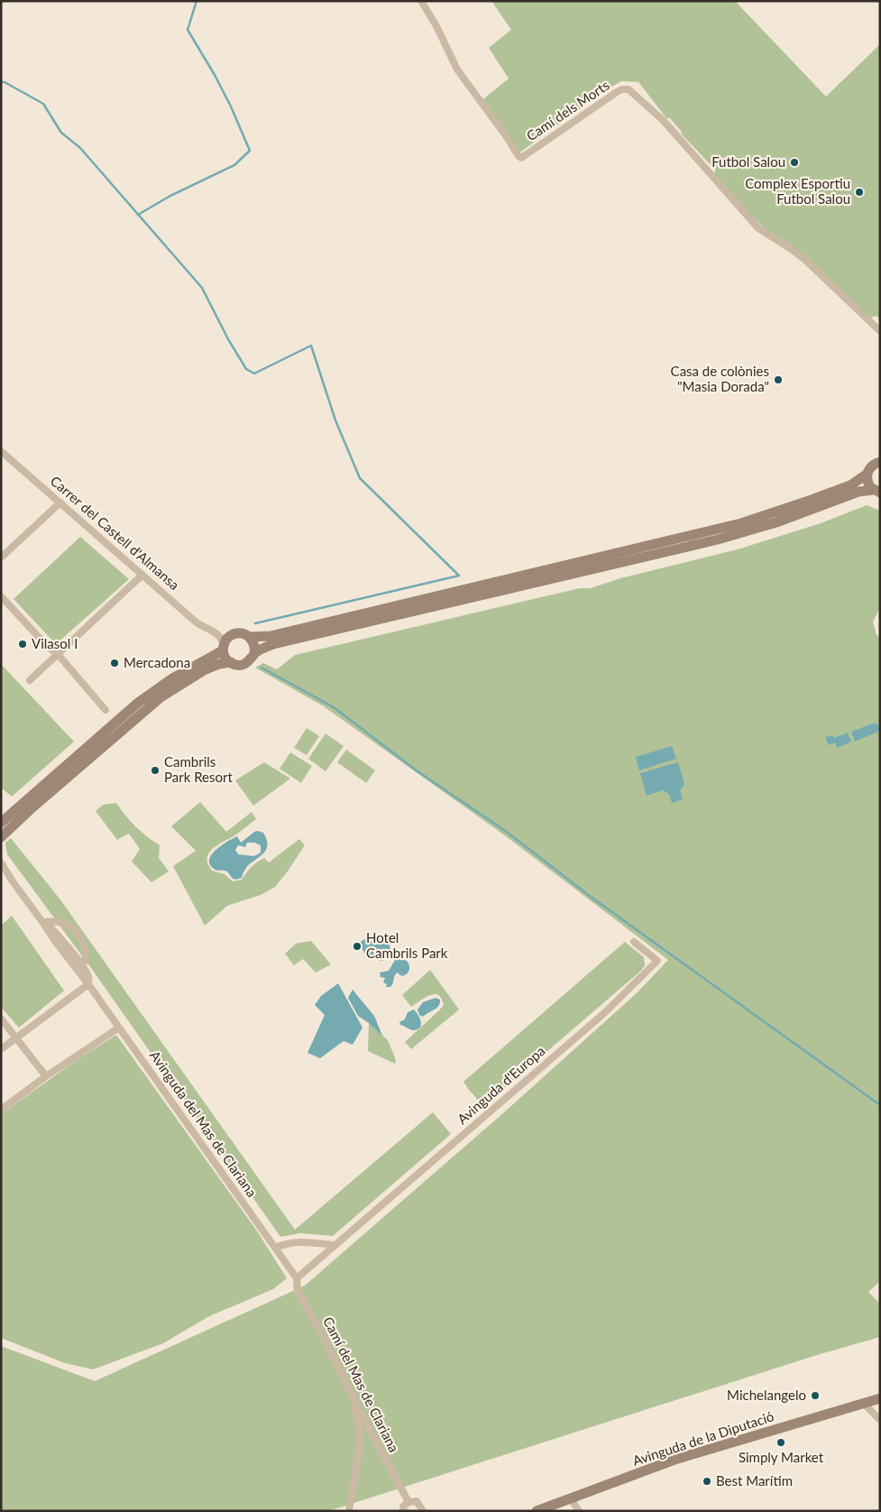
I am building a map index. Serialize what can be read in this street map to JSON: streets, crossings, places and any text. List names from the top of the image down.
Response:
{
  "streets": {
    "street": [
      "Camí dels Morts",
      "Carrer del Castell d'Almansa",
      "Avinguda d'Europa",
      "Avinguda del Mas de Clariana",
      "Camí del Mas de Clariana",
      "Avinguda de la Diputació"
    ]
  },
  "crossings": [
    ["Avinguda d'Europa", "Avinguda del Mas de Clariana"],
    ["Avinguda d'Europa", "Camí del Mas de Clariana"],
    ["Avinguda del Mas de Clariana", "Camí del Mas de Clariana"]
  ],
  "places": [
    "Futbol Salou",
    "Complex Esportiu Futbol Salou",
    "Casa de colònies \"Masia Dorada\"",
    "Vilasol I",
    "Mercadona",
    "Cambrils Park Resort",
    "Hotel Cambrils Park",
    "Michelangelo",
    "Simply Market",
    "Best Marítim"
  ]
}
